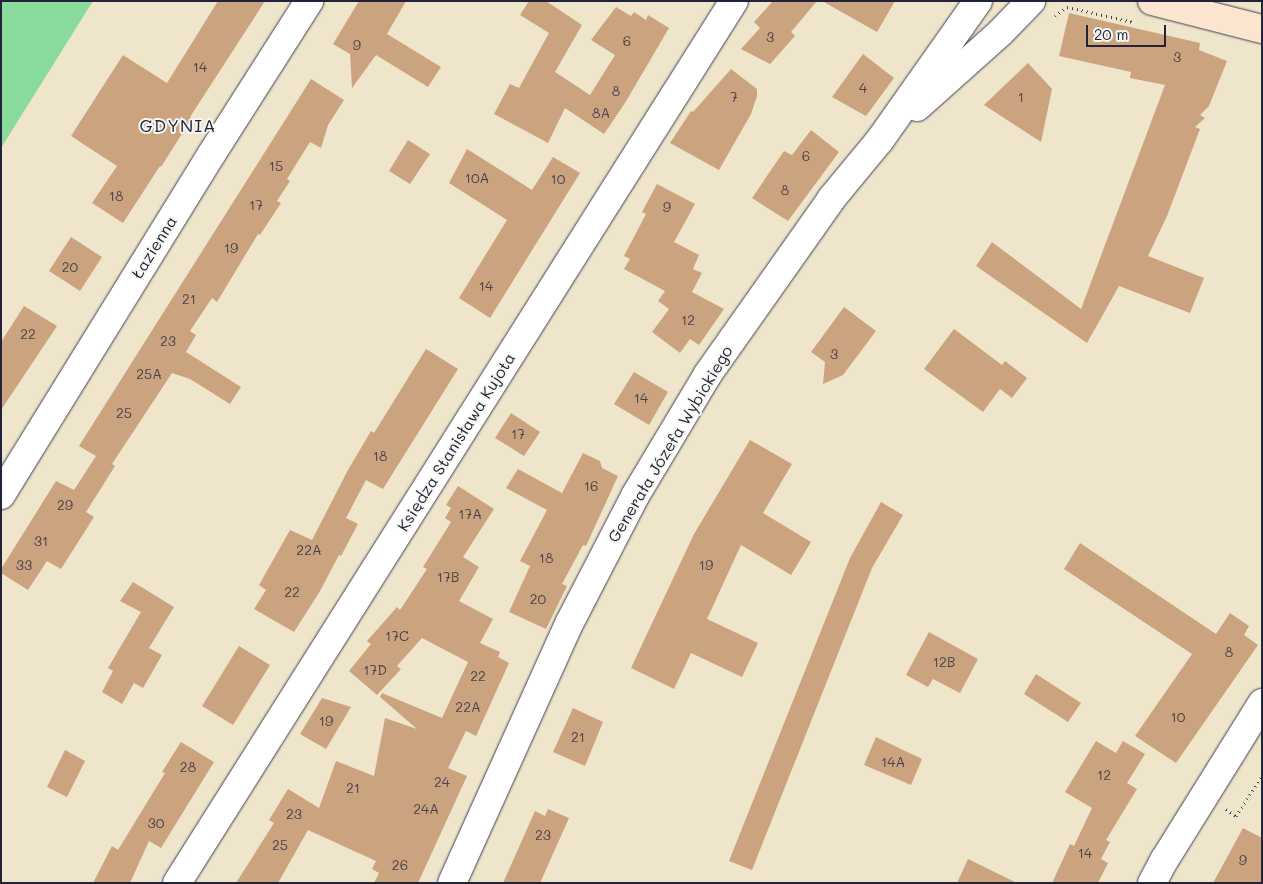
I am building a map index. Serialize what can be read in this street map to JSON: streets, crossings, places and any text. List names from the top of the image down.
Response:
{
  "streets": {
    "street": ["Łazienna", "Księdza Stanisława Kujota", "Generała Józefa Wybickiego"]
  },
  "districts": ["GDYNIA"],
  "house_numbers": [
    "3",
    "6",
    "9",
    "3",
    "14",
    "4",
    "8",
    "7",
    "1",
    "8A",
    "6",
    "15",
    "10A",
    "10",
    "8",
    "18",
    "17",
    "9",
    "19",
    "20",
    "14",
    "21",
    "12",
    "22",
    "23",
    "3",
    "25A",
    "14",
    "25",
    "17",
    "18",
    "16",
    "29",
    "17A",
    "31",
    "22A",
    "18",
    "33",
    "19",
    "17B",
    "22",
    "20",
    "17C",
    "8",
    "12B",
    "17D",
    "22",
    "22A",
    "10",
    "19",
    "21",
    "14A",
    "28",
    "12",
    "24",
    "21",
    "24A",
    "23",
    "30",
    "23",
    "25",
    "14",
    "9",
    "26"
  ],
  "scale_bar": "20 m"
}
